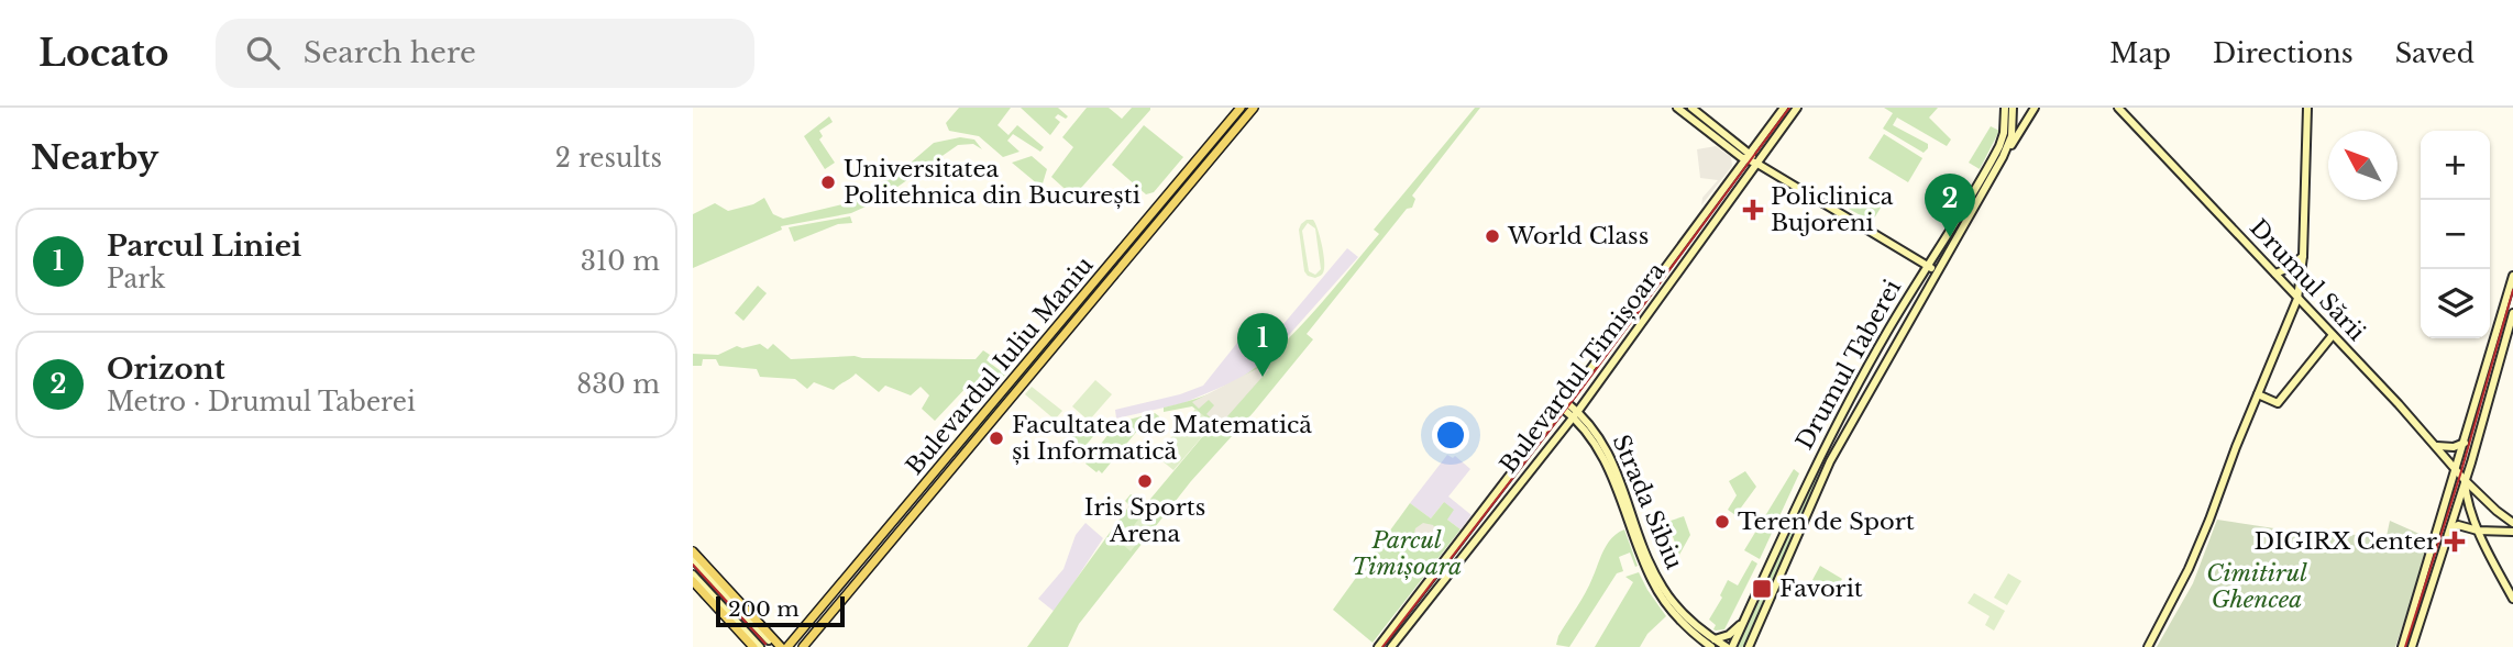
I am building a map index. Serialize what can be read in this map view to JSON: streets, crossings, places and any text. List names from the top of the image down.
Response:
{
  "streets": {
    "main road": [
      "Drumul Sării",
      "Drumul Taberei",
      "Bulevardul Iuliu Maniu",
      "Bulevardul Timișoara",
      "Strada Sibiu"
    ]
  },
  "crossings": [
    ["Drumul Taberei", "Strada Sibiu"],
    ["Bulevardul Timișoara", "Strada Sibiu"]
  ],
  "parks": ["Parcul Timișoara", "Cimitirul Ghencea"],
  "places": {
    "other": [
      "Universitatea Politehnica din București",
      "World Class",
      "Facultatea de Matematică și Informatică",
      "Iris Sports Arena",
      "Teren de Sport"
    ],
    "health": ["Policlinica Bujoreni", "DIGIRX Center"],
    "transit": ["Favorit"]
  },
  "scale_bar": "200 m",
  "north": "top left",
  "page": {
    "header": "Locato",
    "search": "Search here",
    "nav": ["Map", "Directions", "Saved"],
    "heading": ["Nearby", "2 results"],
    "map_buttons": ["+", "−"],
    "pins": ["2", "1"],
    "list": [
      {
        "mark": "1",
        "name": "Parcul Liniei",
        "note": "Park",
        "value": "310 m"
      },
      {
        "mark": "2",
        "name": "Orizont",
        "note": "Metro · Drumul Taberei",
        "value": "830 m"
      }
    ],
    "scale": "200 m"
  }
}
